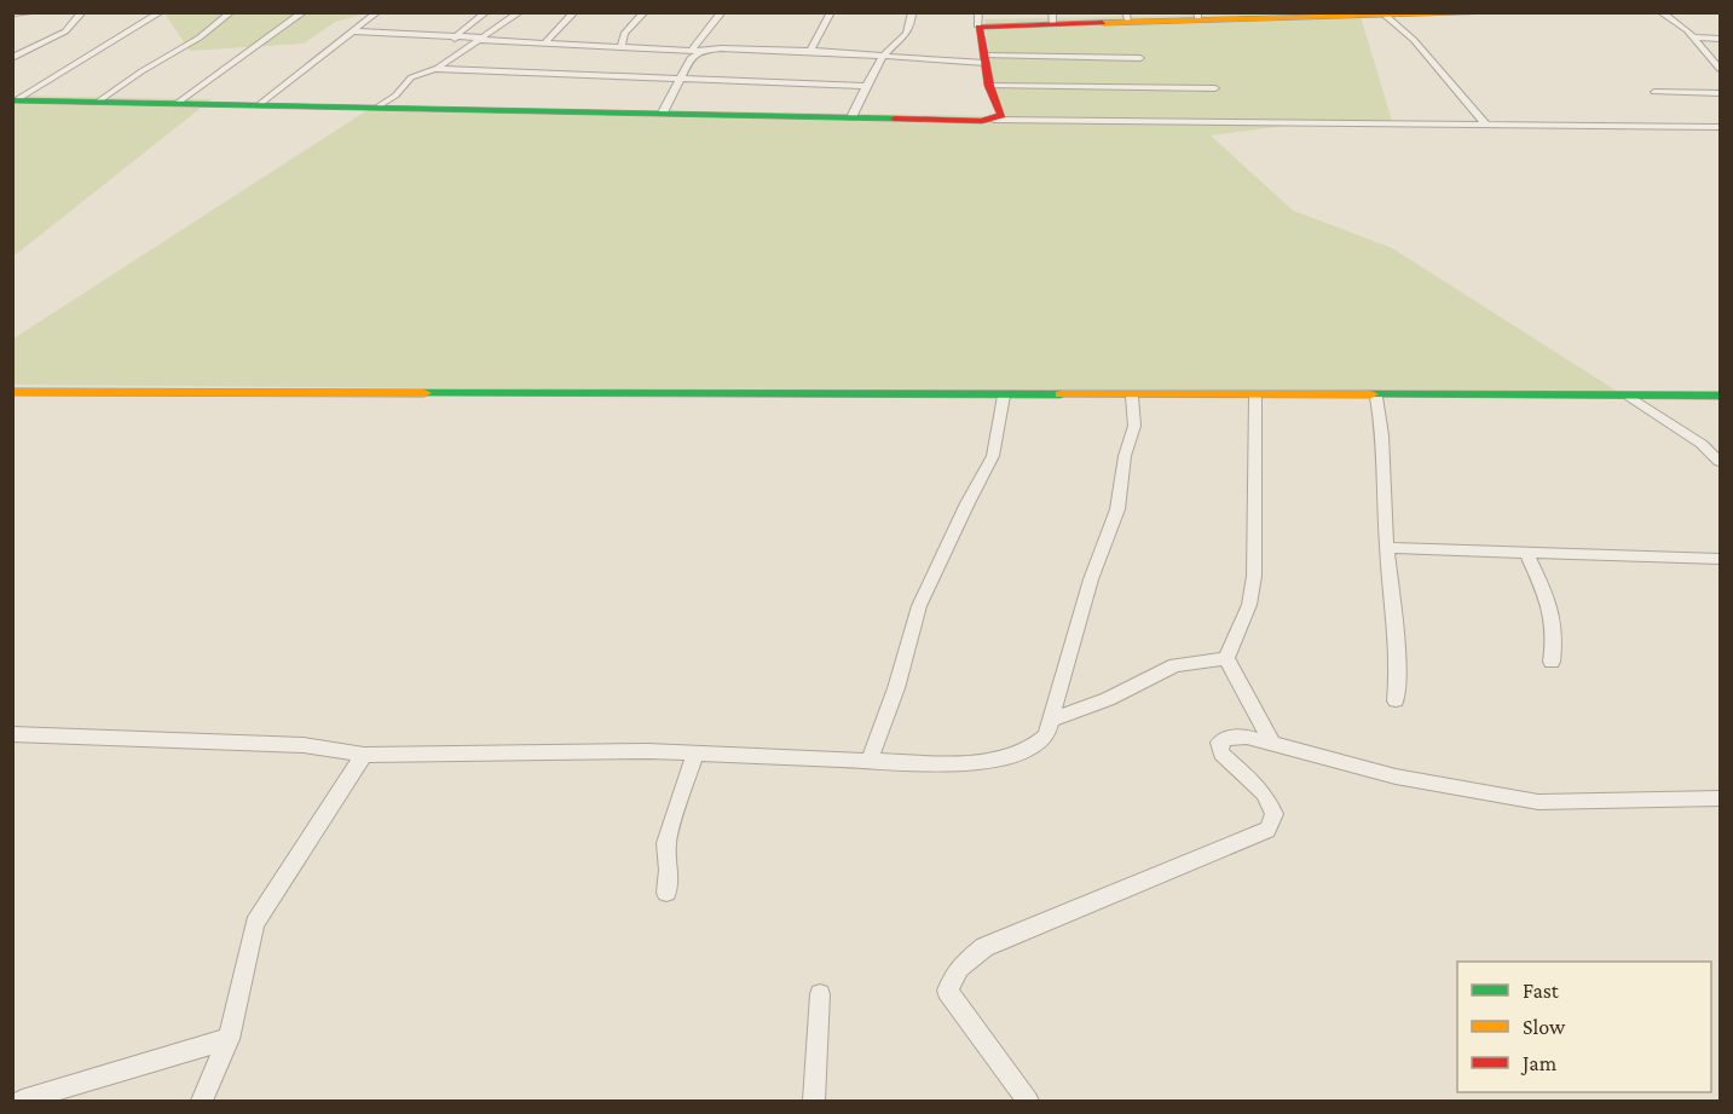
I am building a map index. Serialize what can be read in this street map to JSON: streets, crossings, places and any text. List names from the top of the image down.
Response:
{
  "legend": ["Fast", "Slow", "Jam"]
}
